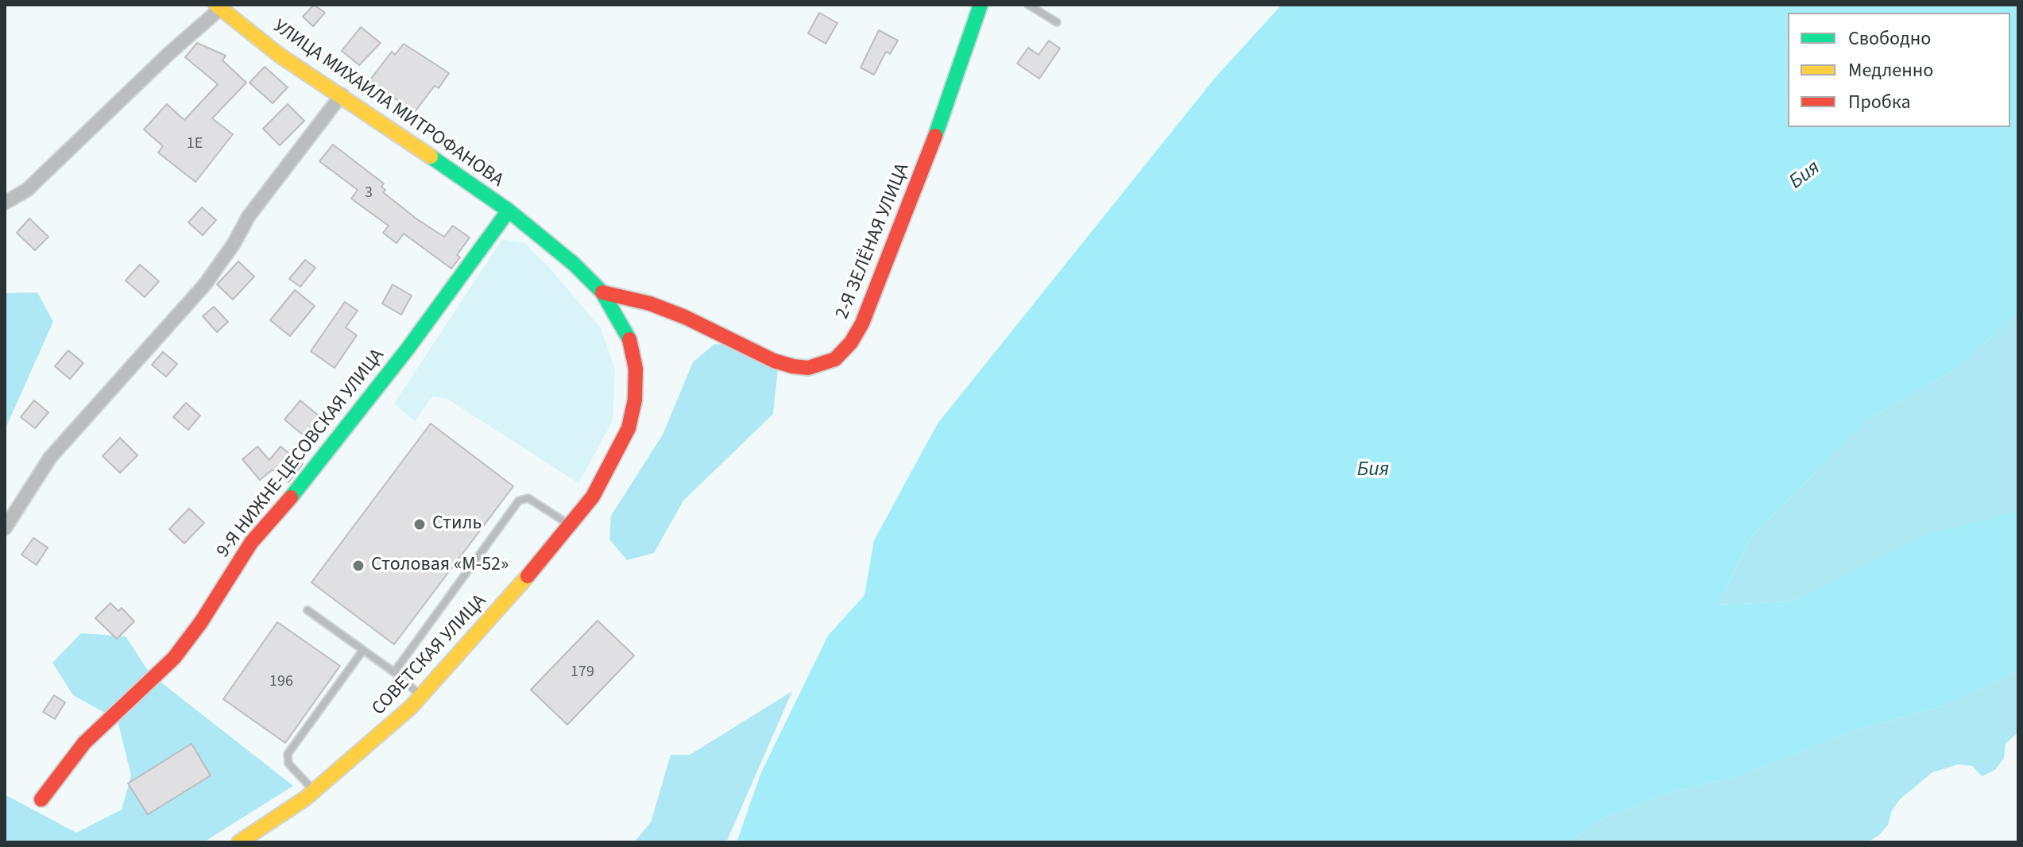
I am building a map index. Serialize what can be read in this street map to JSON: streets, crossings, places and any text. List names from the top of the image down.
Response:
{
  "streets": {
    "street": [
      "УЛИЦА МИХАИЛА МИТРОФАНОВА",
      "2-Я ЗЕЛЁНАЯ УЛИЦА",
      "9-Я НИЖНЕ-ЦЕСОВСКАЯ УЛИЦА",
      "СОВЕТСКАЯ УЛИЦА"
    ]
  },
  "crossings": [
    ["УЛИЦА МИХАИЛА МИТРОФАНОВА", "9-Я НИЖНЕ-ЦЕСОВСКАЯ УЛИЦА"],
    ["УЛИЦА МИХАИЛА МИТРОФАНОВА", "СОВЕТСКАЯ УЛИЦА"],
    ["2-Я ЗЕЛЁНАЯ УЛИЦА", "СОВЕТСКАЯ УЛИЦА"],
    ["9-Я НИЖНЕ-ЦЕСОВСКАЯ УЛИЦА", "СОВЕТСКАЯ УЛИЦА"]
  ],
  "water": ["Бия"],
  "places": ["Стиль", "Столовая «М-52»"],
  "house_numbers": [
    "1Е",
    "3",
    "179",
    "196"
  ],
  "legend": ["Свободно", "Медленно", "Пробка"]
}
